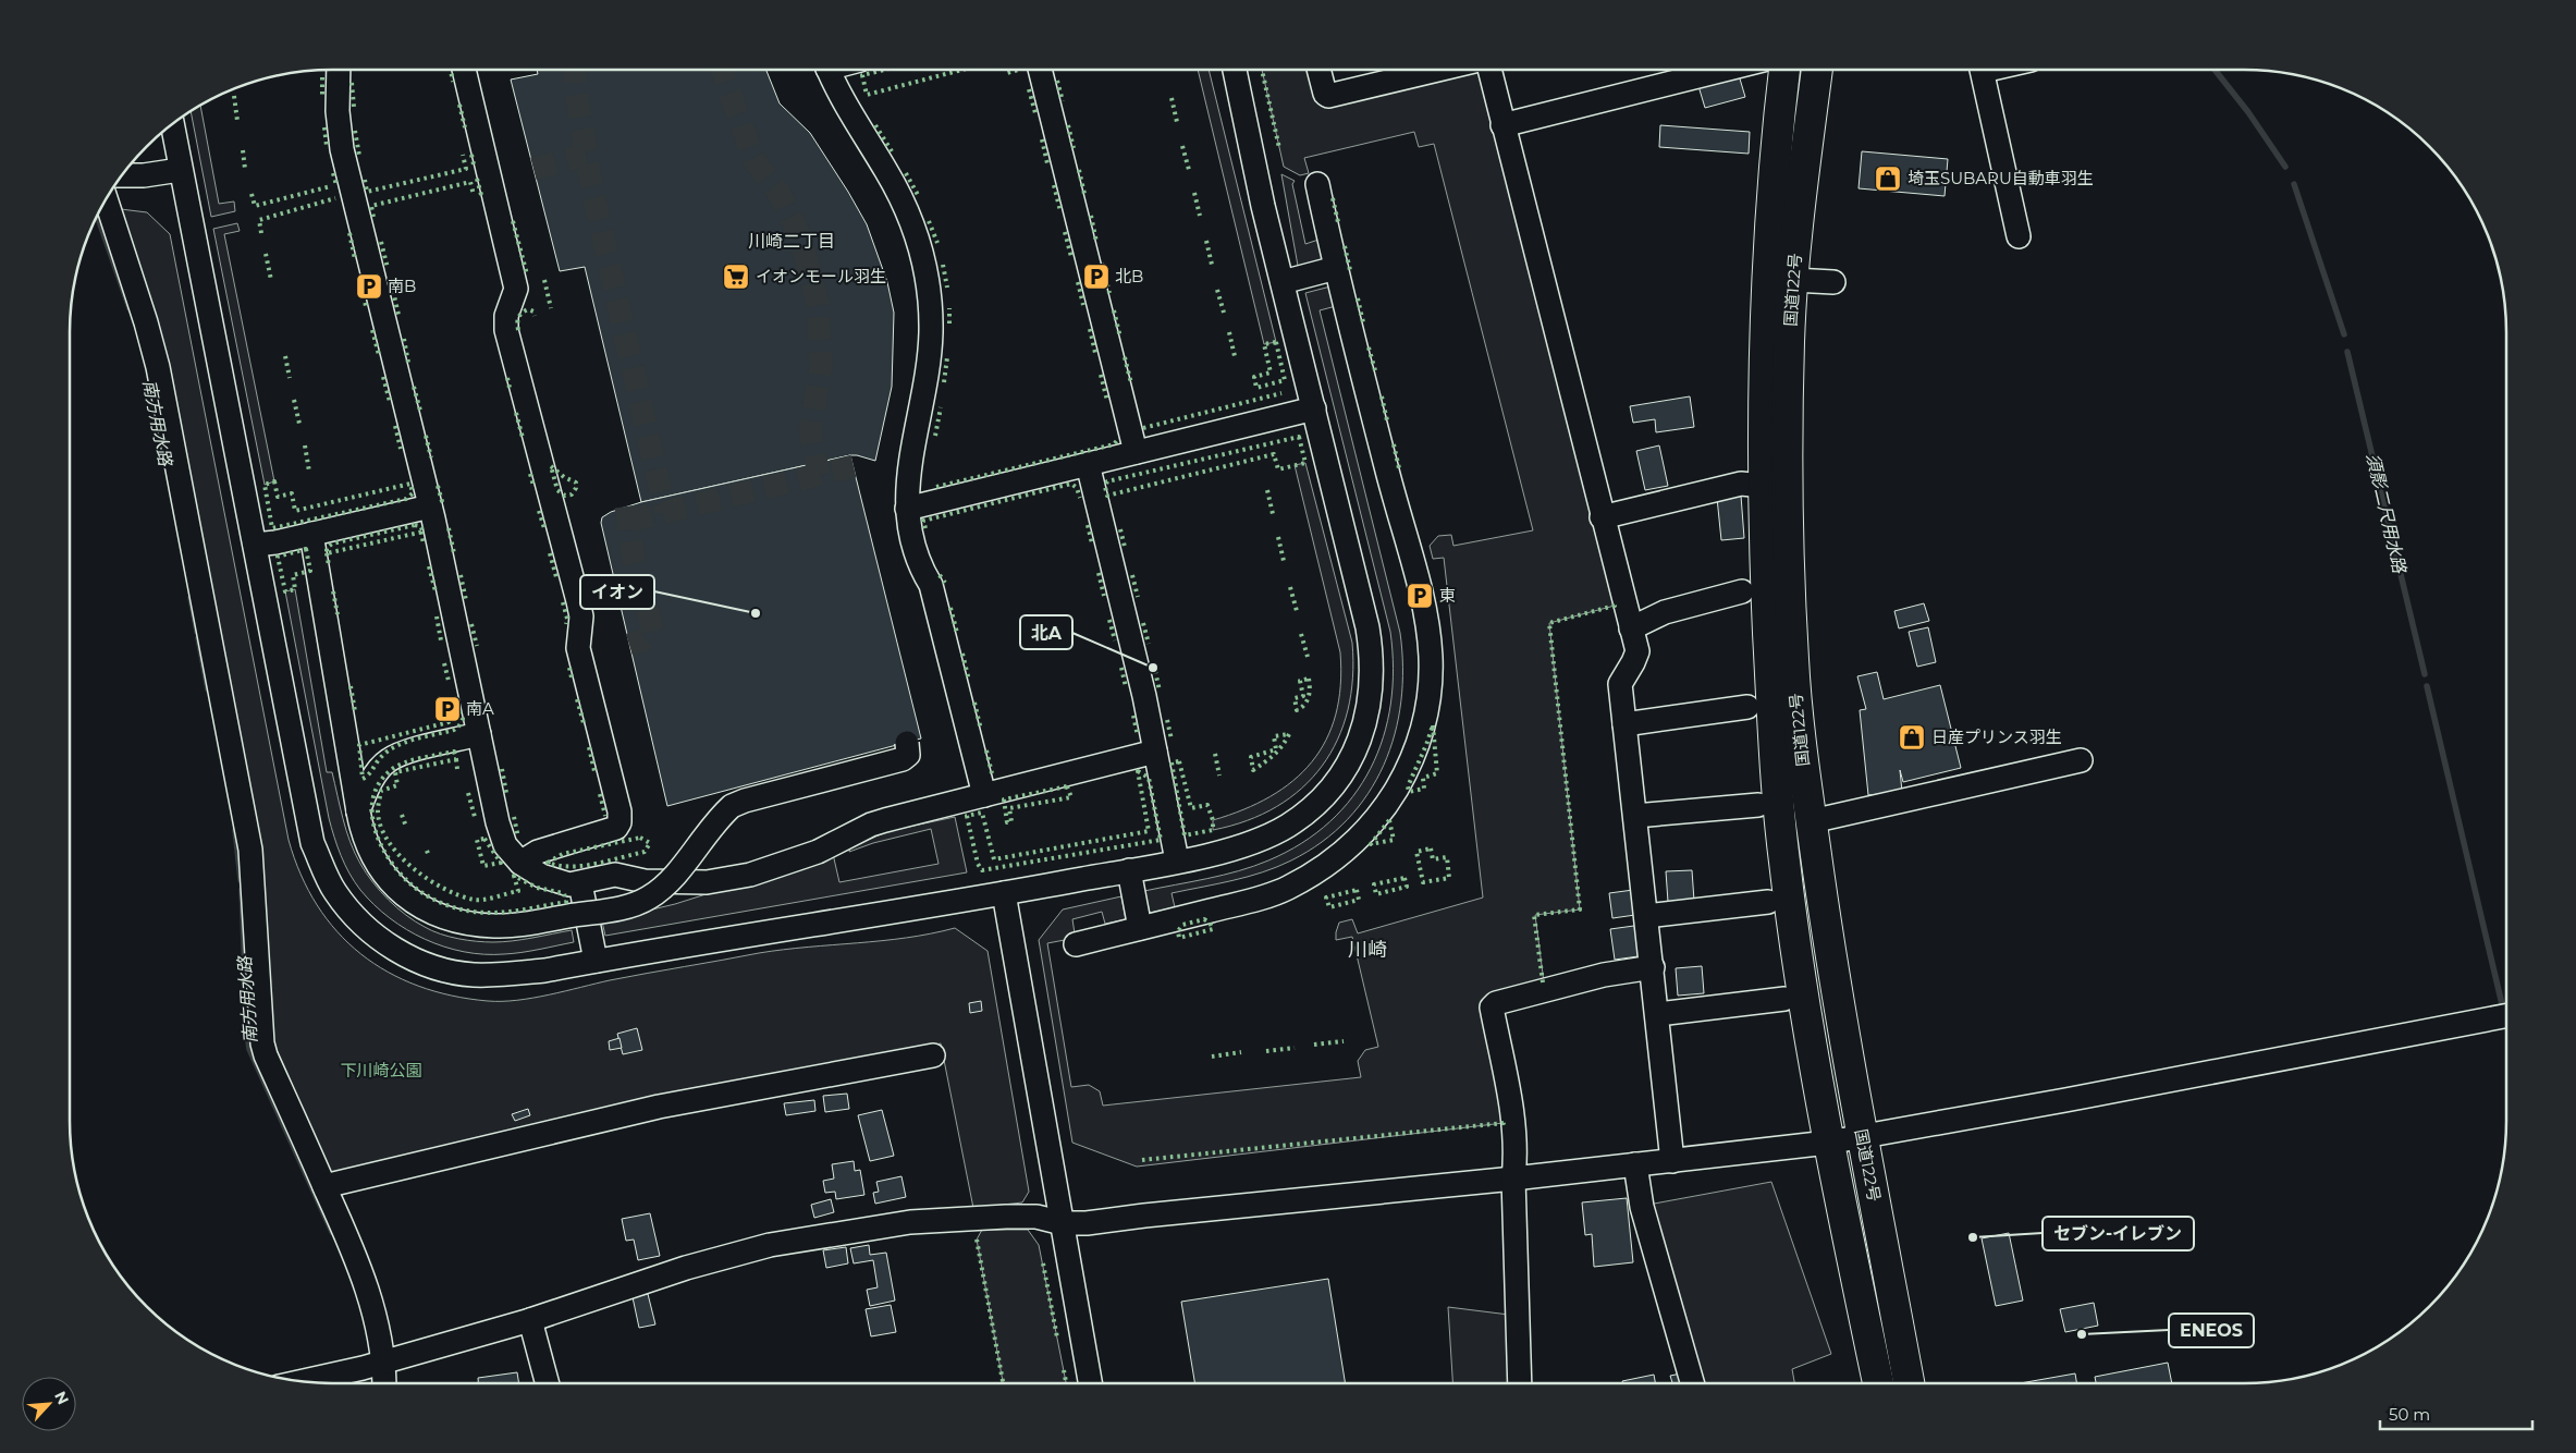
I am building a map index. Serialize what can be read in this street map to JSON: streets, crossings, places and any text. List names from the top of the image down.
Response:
{
  "streets": {
    "highway": ["国道122号"]
  },
  "districts": ["川崎二丁目", "川崎"],
  "water": ["南方用水路", "須影二尺用水路"],
  "parks": ["下川崎公園"],
  "places": {
    "shop": ["埼玉SUBARU自動車羽生", "日産プリンス羽生"],
    "supermarket": ["イオンモール羽生"],
    "parking": [
      "北B",
      "南B",
      "東",
      "南A"
    ],
    "other": [
      "イオン",
      "北A",
      "セブン-イレブン",
      "ENEOS"
    ]
  },
  "scale_bar": "50 m",
  "north": "top right"
}
